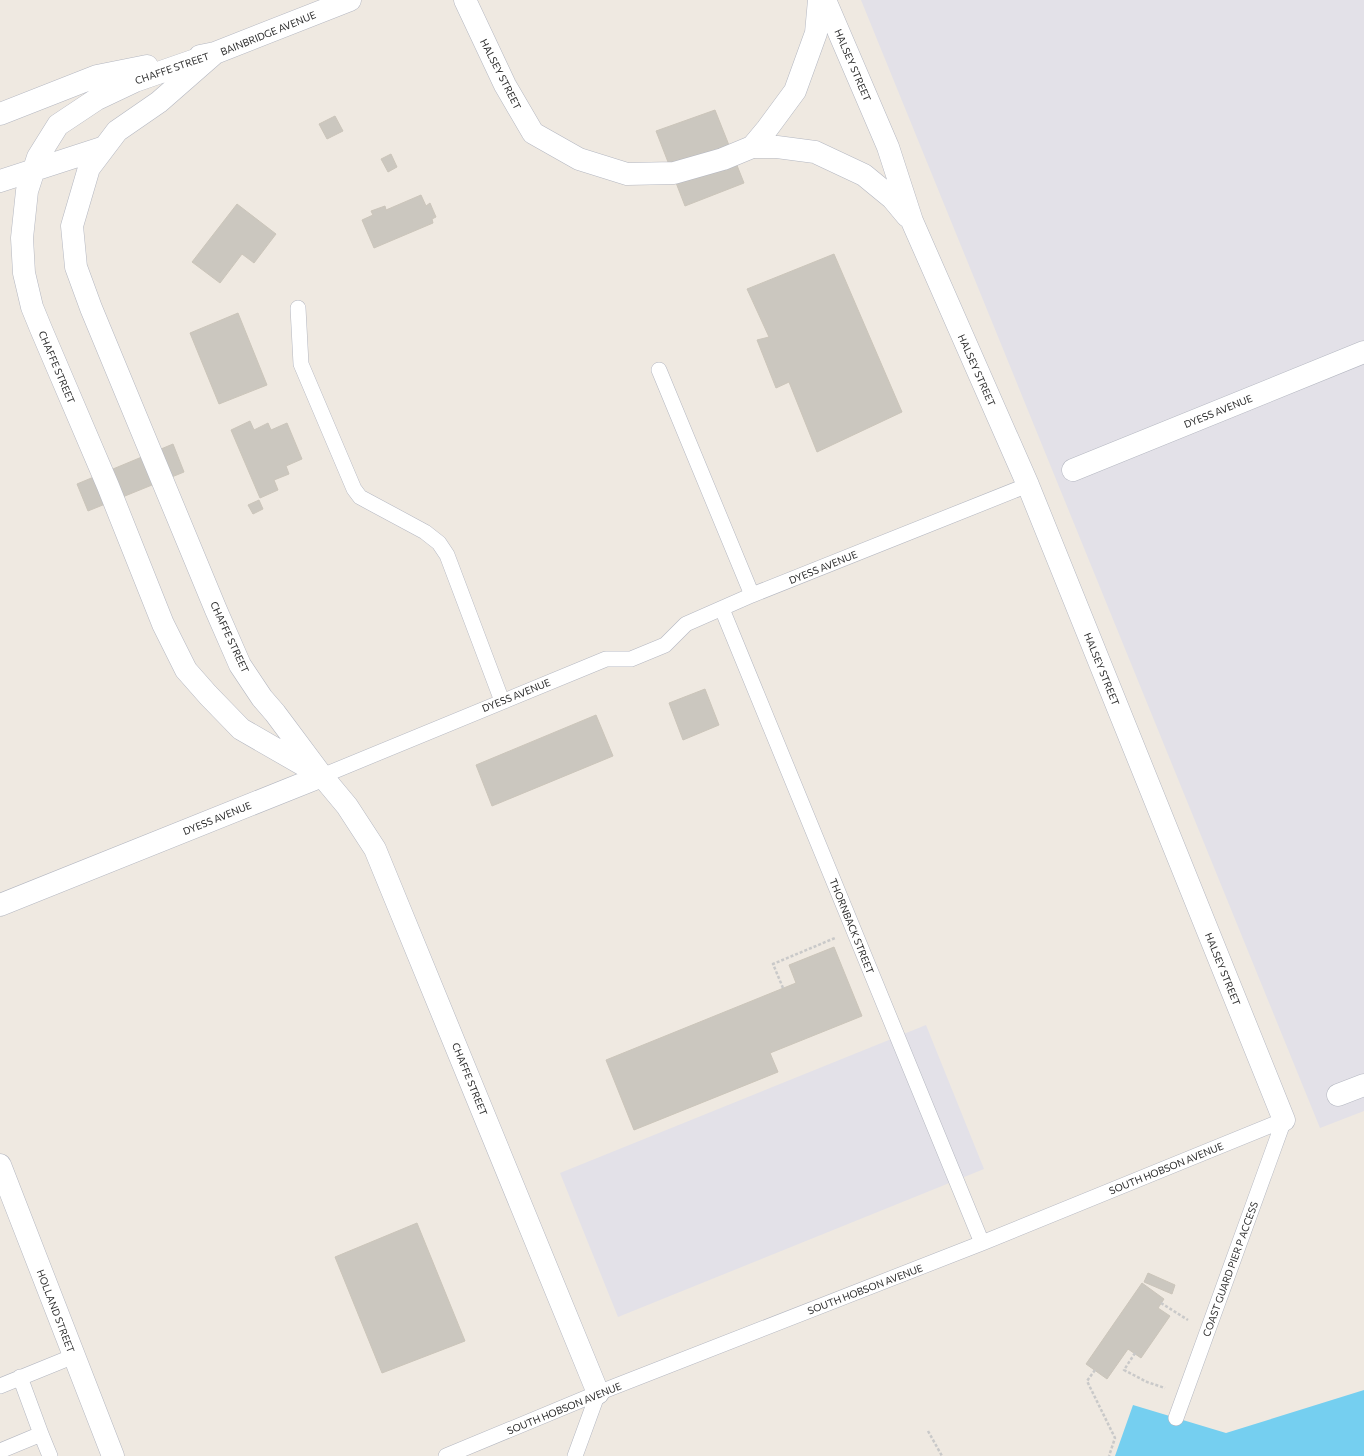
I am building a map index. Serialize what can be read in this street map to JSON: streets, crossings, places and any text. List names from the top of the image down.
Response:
{
  "streets": {
    "street": [
      "BAINBRIDGE AVENUE",
      "HALSEY STREET",
      "CHAFFE STREET",
      "DYESS AVENUE",
      "HOLLAND STREET"
    ],
    "lane": ["THORNBACK STREET", "SOUTH HOBSON AVENUE", "COAST GUARD PIER P ACCESS"]
  },
  "crossings": [
    ["BAINBRIDGE AVENUE", "CHAFFE STREET"],
    ["HALSEY STREET", "DYESS AVENUE"],
    ["HALSEY STREET", "SOUTH HOBSON AVENUE"],
    ["HALSEY STREET", "COAST GUARD PIER P ACCESS"],
    ["CHAFFE STREET", "DYESS AVENUE"],
    ["CHAFFE STREET", "SOUTH HOBSON AVENUE"],
    ["DYESS AVENUE", "THORNBACK STREET"],
    ["THORNBACK STREET", "SOUTH HOBSON AVENUE"],
    ["SOUTH HOBSON AVENUE", "COAST GUARD PIER P ACCESS"]
  ]
}
